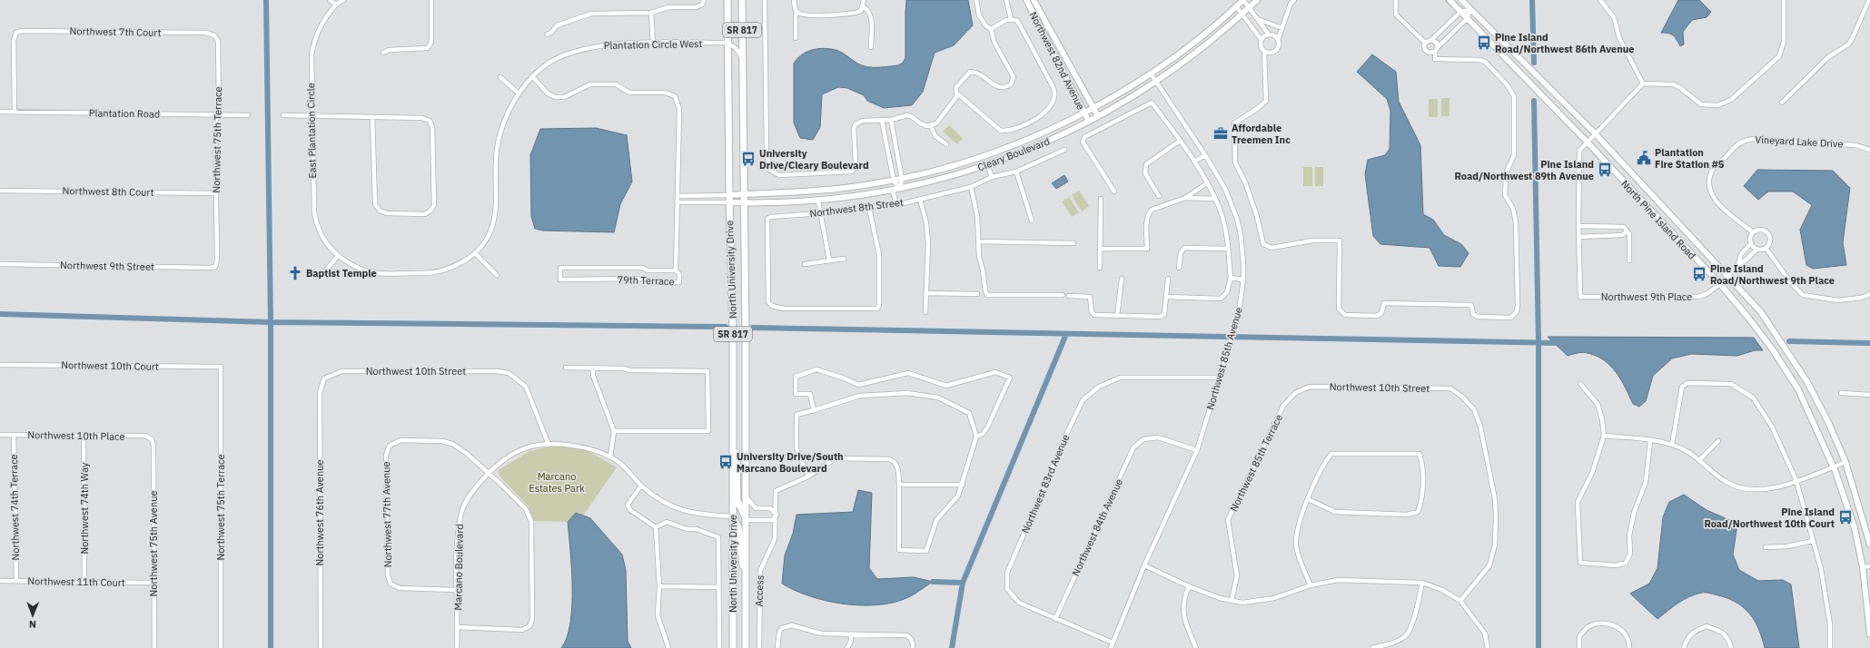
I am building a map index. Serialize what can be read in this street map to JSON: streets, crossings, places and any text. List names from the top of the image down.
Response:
{
  "streets": {
    "main road": [
      "SR 817",
      "Northwest 82nd Avenue",
      "Cleary Boulevard",
      "North Pine Island Road",
      "North University Drive"
    ],
    "street": [
      "Northwest 7th Court",
      "Plantation Circle West",
      "Plantation Road",
      "East Plantation Circle",
      "Northwest 75th Terrace",
      "Vineyard Lake Drive",
      "Northwest 8th Court",
      "Northwest 8th Street",
      "Northwest 9th Street",
      "79th Terrace",
      "Northwest 9th Place",
      "Northwest 85th Avenue",
      "Northwest 10th Court",
      "Northwest 10th Street",
      "Northwest 10th Place",
      "Northwest 85th Terrace",
      "Northwest 83rd Avenue",
      "Northwest 74th Terrace",
      "Northwest 74th Way",
      "Northwest 76th Avenue",
      "Northwest 77th Avenue",
      "Northwest 84th Avenue",
      "Northwest 75th Avenue",
      "Marcano Boulevard",
      "Northwest 11th Court",
      "Access"
    ]
  },
  "crossings": [
    ["Northwest 7th Court", "Plantation Road"],
    ["Northwest 7th Court", "Northwest 75th Terrace"],
    ["Plantation Circle West", "East Plantation Circle"],
    ["Plantation Circle West", "North University Drive"],
    ["Northwest 82nd Avenue", "Cleary Boulevard"],
    ["Plantation Road", "Northwest 75th Terrace"],
    ["Northwest 75th Terrace", "Northwest 8th Court"],
    ["Northwest 75th Terrace", "Northwest 9th Street"],
    ["Northwest 75th Terrace", "Northwest 10th Court"],
    ["Cleary Boulevard", "North University Drive"],
    ["Cleary Boulevard", "Northwest 85th Avenue"],
    ["North Pine Island Road", "Northwest 9th Place"],
    ["North University Drive", "Marcano Boulevard"],
    ["Northwest 85th Avenue", "Northwest 83rd Avenue"],
    ["Northwest 85th Avenue", "Northwest 84th Avenue"],
    ["Northwest 10th Street", "Northwest 85th Terrace"],
    ["Northwest 10th Street", "Northwest 76th Avenue"],
    ["Northwest 10th Street", "Marcano Boulevard"],
    ["Northwest 10th Place", "Northwest 74th Terrace"],
    ["Northwest 10th Place", "Northwest 74th Way"],
    ["Northwest 10th Place", "Northwest 75th Avenue"],
    ["Northwest 83rd Avenue", "Northwest 84th Avenue"],
    ["Northwest 74th Terrace", "Northwest 11th Court"],
    ["Northwest 74th Way", "Northwest 11th Court"],
    ["Northwest 77th Avenue", "Marcano Boulevard"],
    ["Northwest 75th Avenue", "Northwest 11th Court"]
  ],
  "parks": ["Marcano Estates Park"],
  "places": {
    "bus stop": [
      "Pine Island Road/Northwest 86th Avenue",
      "University Drive/Cleary Boulevard",
      "Pine Island Road/Northwest 89th Avenue",
      "Pine Island Road/Northwest 9th Place",
      "University Drive/South Marcano Boulevard",
      "Pine Island Road/Northwest 10th Court"
    ],
    "office": ["Affordable Treemen Inc"],
    "public building": ["Plantation Fire Station #5"],
    "church": ["Baptist Temple"]
  },
  "north": "bottom"
}
